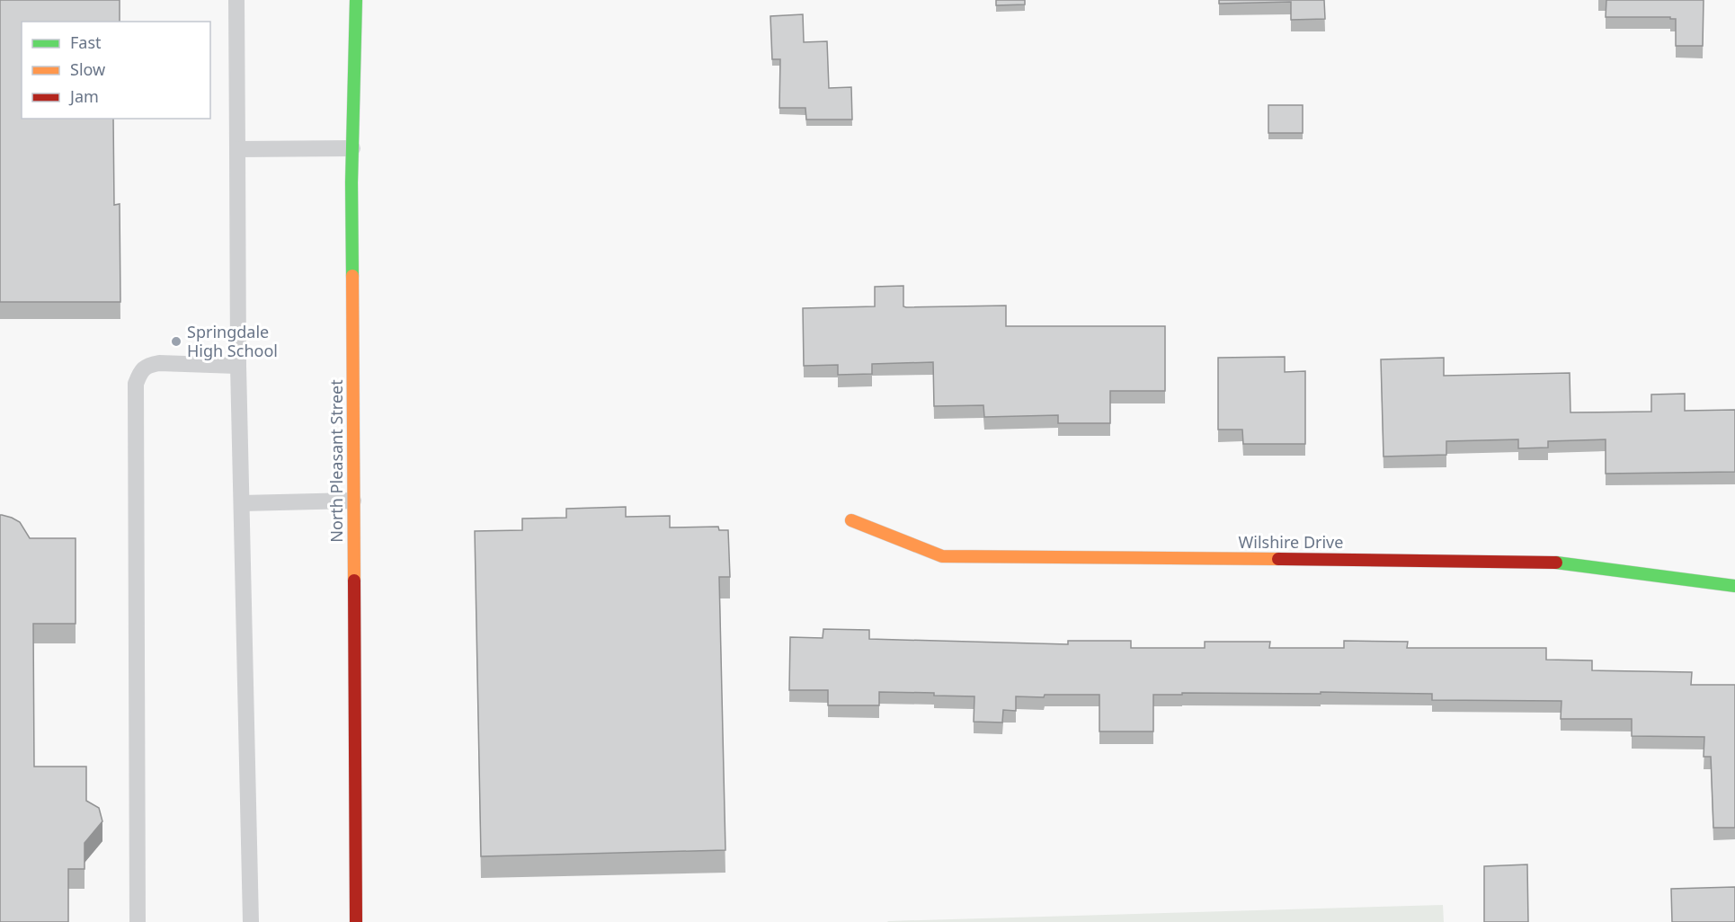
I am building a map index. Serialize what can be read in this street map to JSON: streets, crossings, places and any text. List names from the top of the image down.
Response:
{
  "streets": {
    "street": ["North Pleasant Street", "Wilshire Drive"]
  },
  "places": ["Springdale High School"],
  "legend": ["Fast", "Slow", "Jam"]
}
